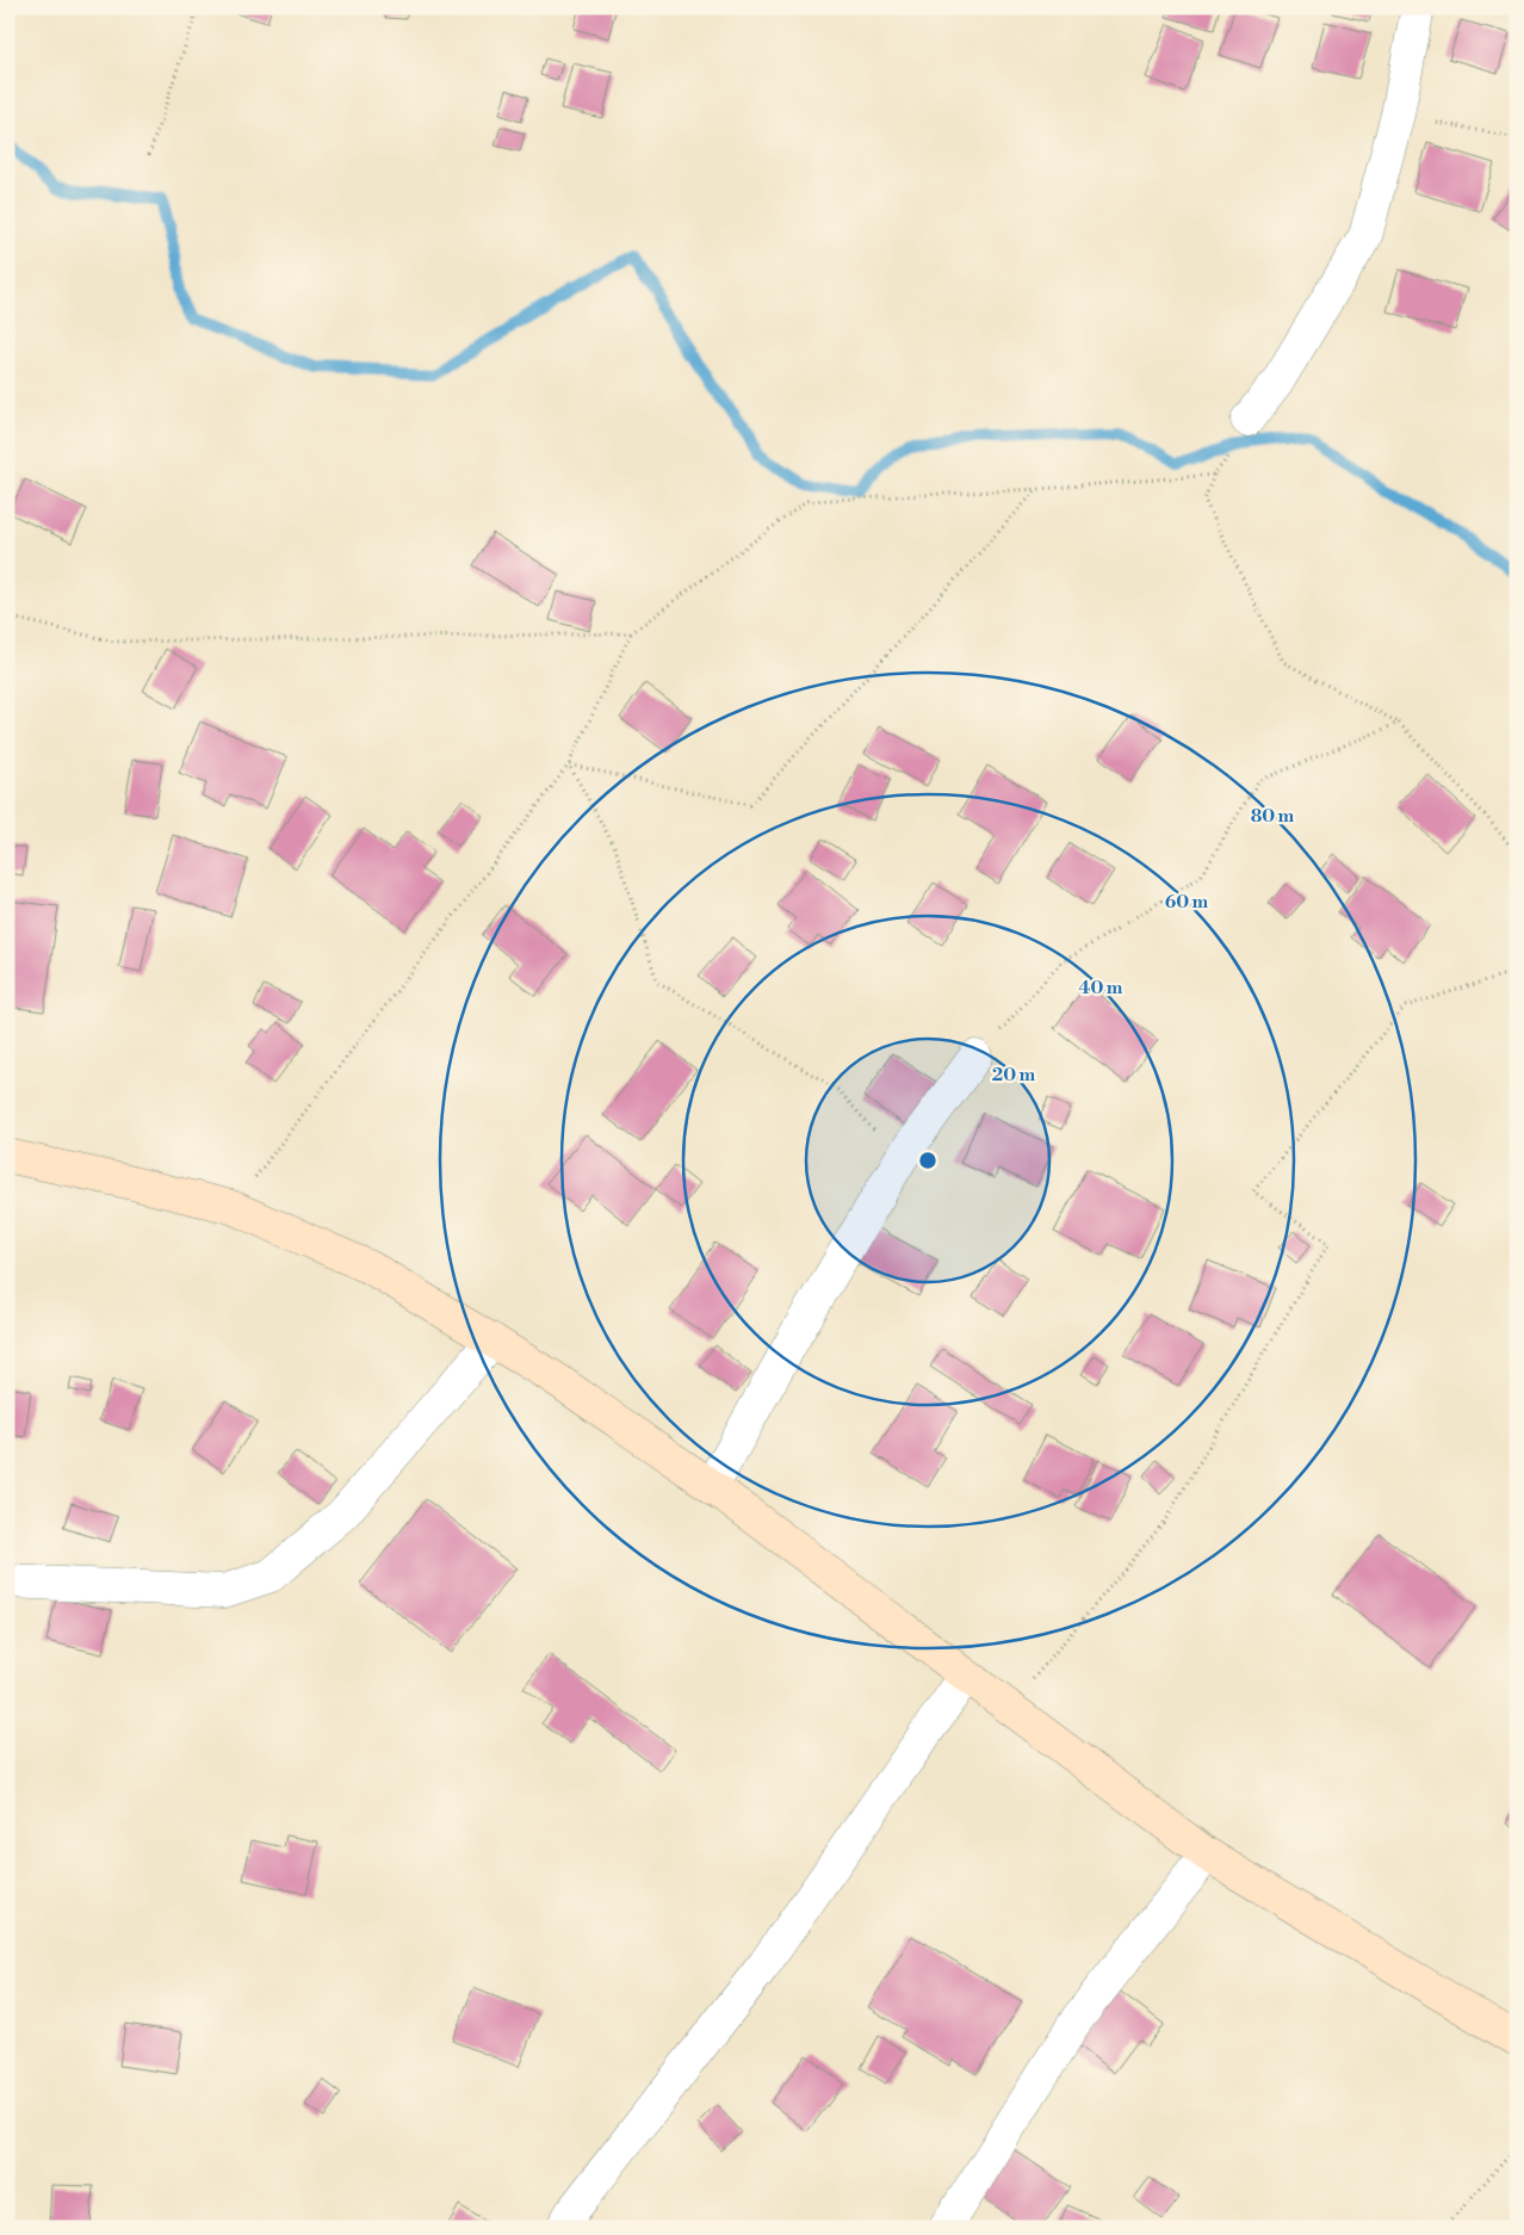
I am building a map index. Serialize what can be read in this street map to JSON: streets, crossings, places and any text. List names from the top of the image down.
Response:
{
  "rings": [
    "80 m",
    "60 m",
    "40 m",
    "20 m"
  ]
}
